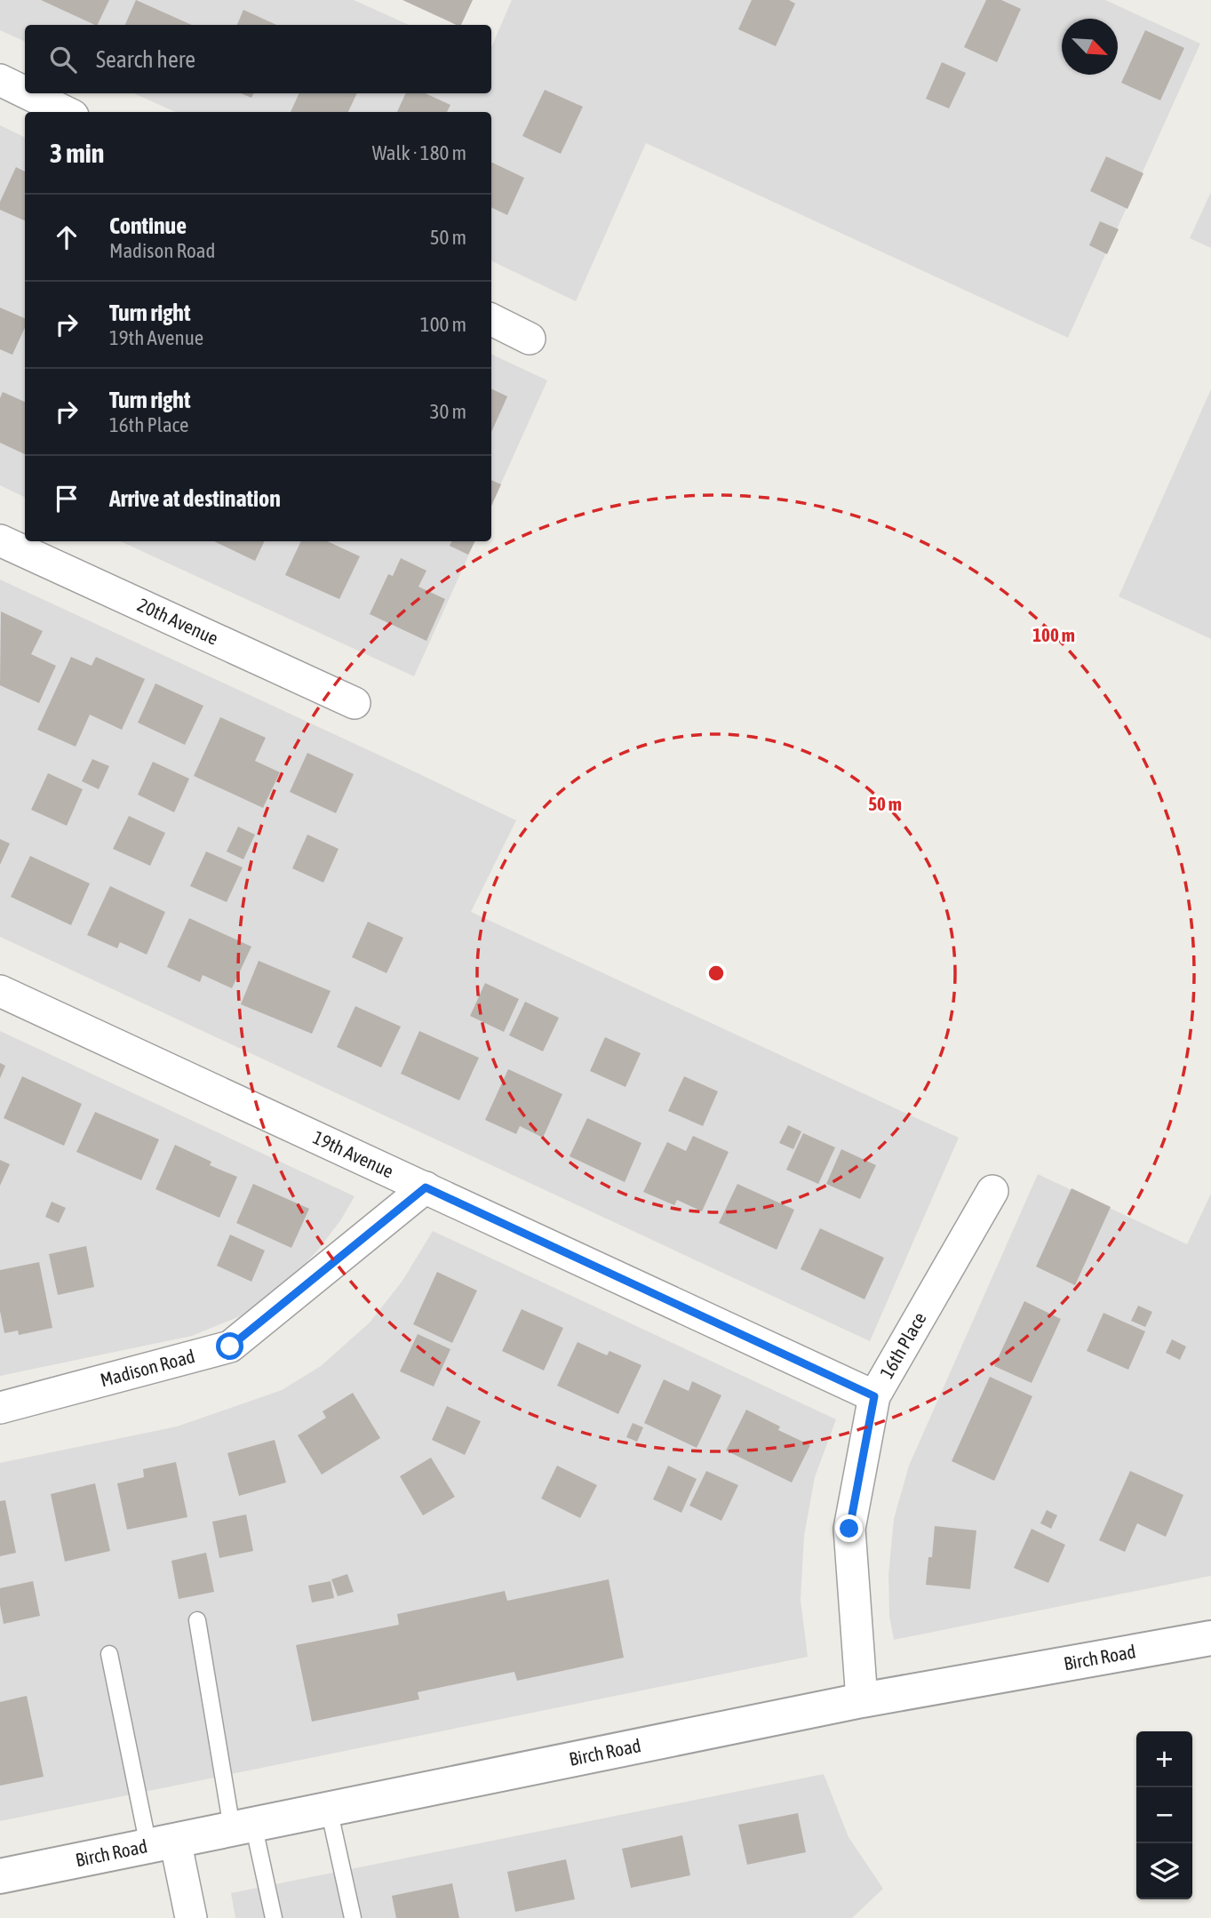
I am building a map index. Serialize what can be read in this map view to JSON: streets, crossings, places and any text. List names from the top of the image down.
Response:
{
  "streets": {
    "street": [
      "20th Avenue",
      "19th Avenue",
      "16th Place",
      "Madison Road",
      "Birch Road"
    ]
  },
  "crossings": [
    ["19th Avenue", "16th Place"],
    ["19th Avenue", "Madison Road"],
    ["16th Place", "Birch Road"]
  ],
  "north": "bottom right",
  "page": {
    "search": "Search here",
    "heading": ["3 min", "Walk · 180 m"],
    "list": [
      ["Continue", "Madison Road", "50 m"],
      ["Turn right", "19th Avenue", "100 m"],
      ["Turn right", "16th Place", "30 m"],
      "Arrive at destination"
    ],
    "map_buttons": ["+", "−"]
  },
  "rings": ["100 m", "50 m"]
}
